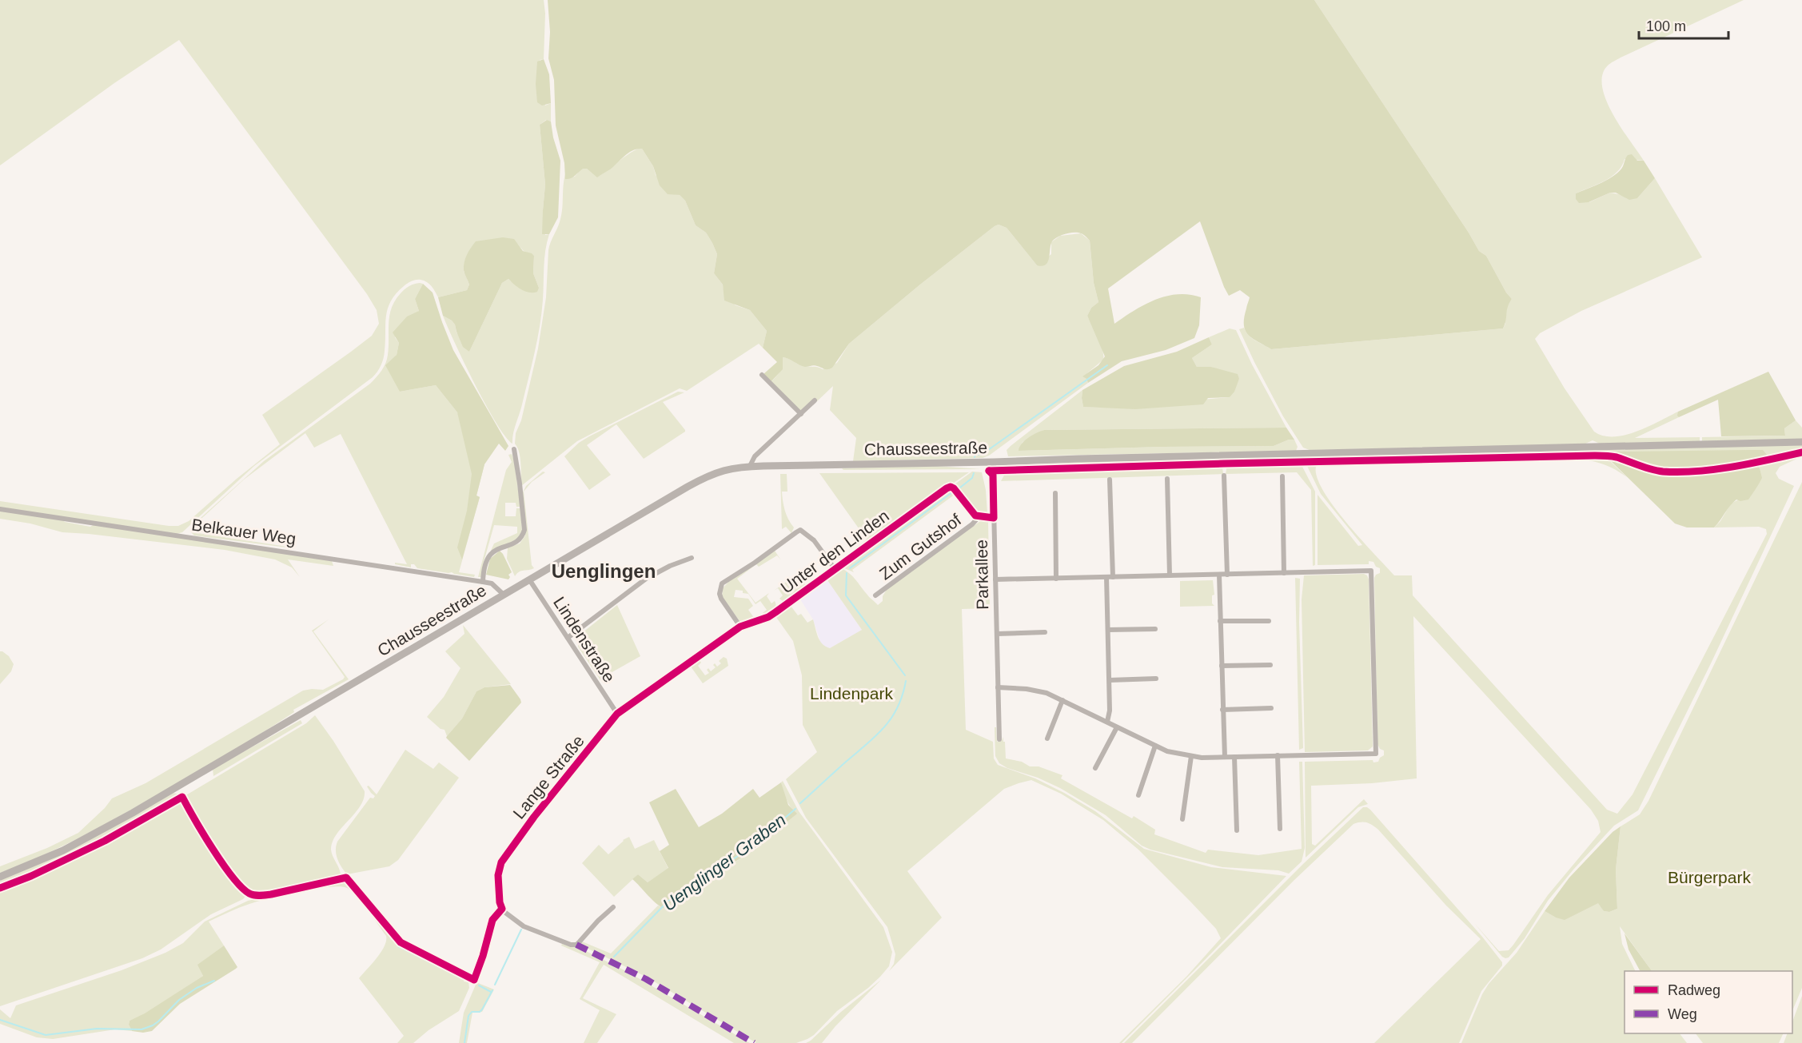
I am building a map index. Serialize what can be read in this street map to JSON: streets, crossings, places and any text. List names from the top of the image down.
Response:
{
  "streets": {
    "main road": ["Chausseestraße"],
    "street": [
      "Belkauer Weg",
      "Zum Gutshof",
      "Unter den Linden",
      "Parkallee",
      "Lindenstraße",
      "Lange Straße"
    ]
  },
  "crossings": [
    ["Chausseestraße", "Belkauer Weg"],
    ["Chausseestraße", "Parkallee"],
    ["Chausseestraße", "Lindenstraße"],
    ["Zum Gutshof", "Unter den Linden"],
    ["Zum Gutshof", "Parkallee"],
    ["Unter den Linden", "Lange Straße"],
    ["Lindenstraße", "Lange Straße"]
  ],
  "districts": ["Uenglingen"],
  "water": ["Uenglinger Graben"],
  "parks": ["Lindenpark", "Bürgerpark"],
  "legend": ["Radweg", "Weg"],
  "scale_bar": "100 m"
}
